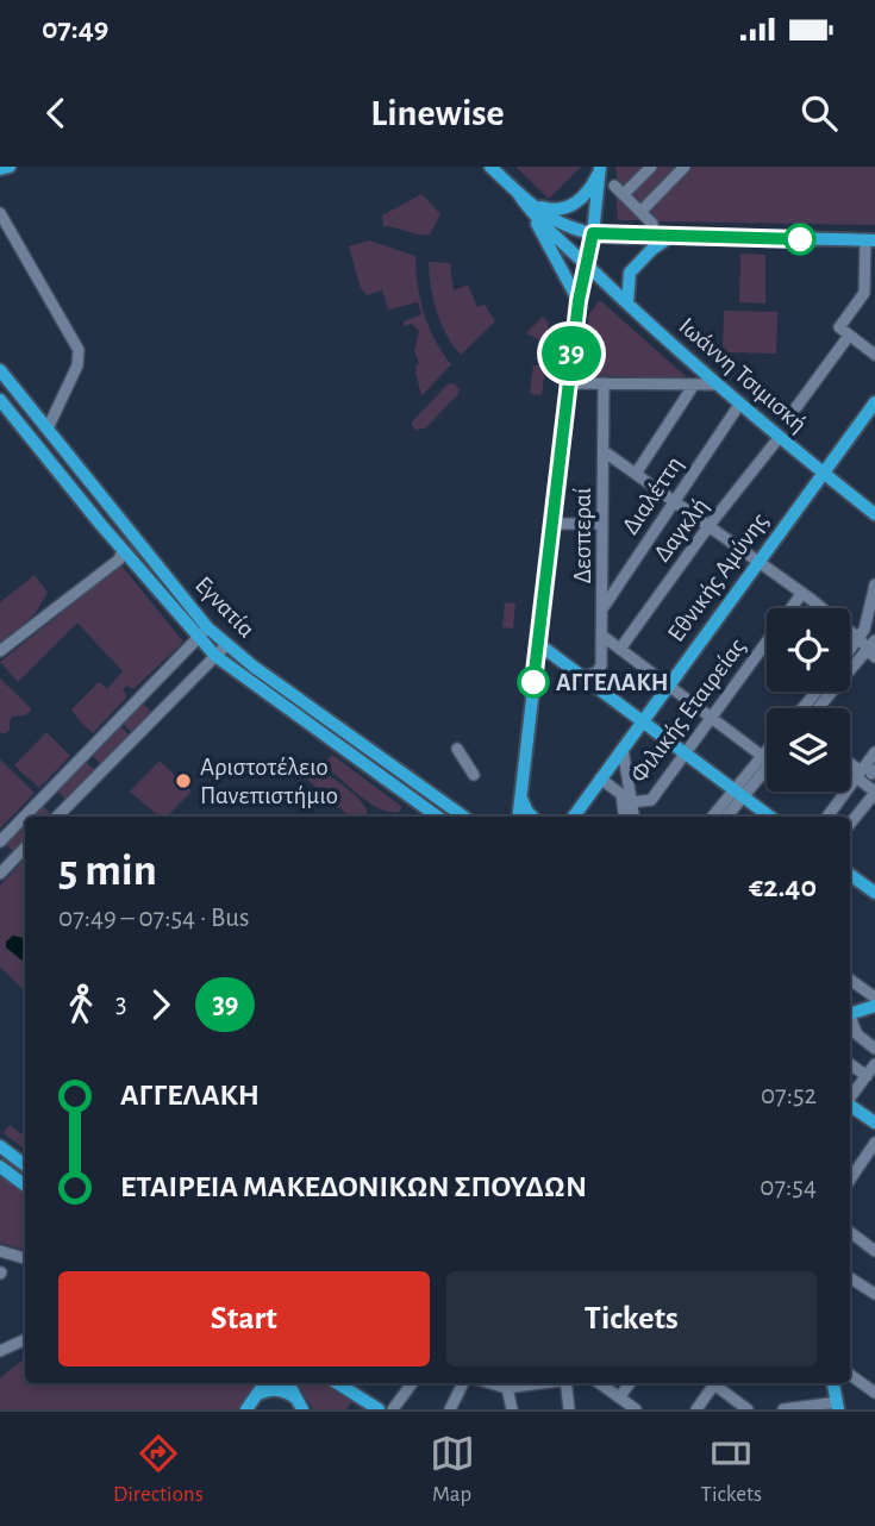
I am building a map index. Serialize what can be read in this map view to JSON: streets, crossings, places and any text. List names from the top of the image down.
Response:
{
  "streets": {
    "main road": ["Ιωάννη Τσιμισκή", "Εθνικής Αμύνης", "Εγνατία"],
    "street": [
      "Διαλέττη",
      "Δαγκλή",
      "Δεσπεραί",
      "Φιλικής Εταιρείας"
    ]
  },
  "crossings": [
    ["Ιωάννη Τσιμισκή", "Διαλέττη"],
    ["Ιωάννη Τσιμισκή", "Δαγκλή"],
    ["Ιωάννη Τσιμισκή", "Εθνικής Αμύνης"],
    ["Διαλέττη", "Δεσπεραί"]
  ],
  "places": ["ΑΓΓΕΛΑΚΗ", "Αριστοτέλειο Πανεπιστήμιο"],
  "lines": ["bus line 39"],
  "page": {
    "status": "07:49",
    "header": "Linewise",
    "on_map": "39",
    "heading": ["5 min", "07:49 – 07:54 · Bus", "€2.40"],
    "legs": ["3", "39"],
    "list": [
      {
        "name": "ΑΓΓΕΛΑΚΗ",
        "value": "07:52"
      },
      {
        "name": "ΕΤΑΙΡΕΙΑ ΜΑΚΕΔΟΝΙΚΩΝ ΣΠΟΥΔΩΝ",
        "value": "07:54"
      }
    ],
    "buttons": ["Start", "Tickets"],
    "tabs": ["Directions", "Map", "Tickets"]
  }
}
